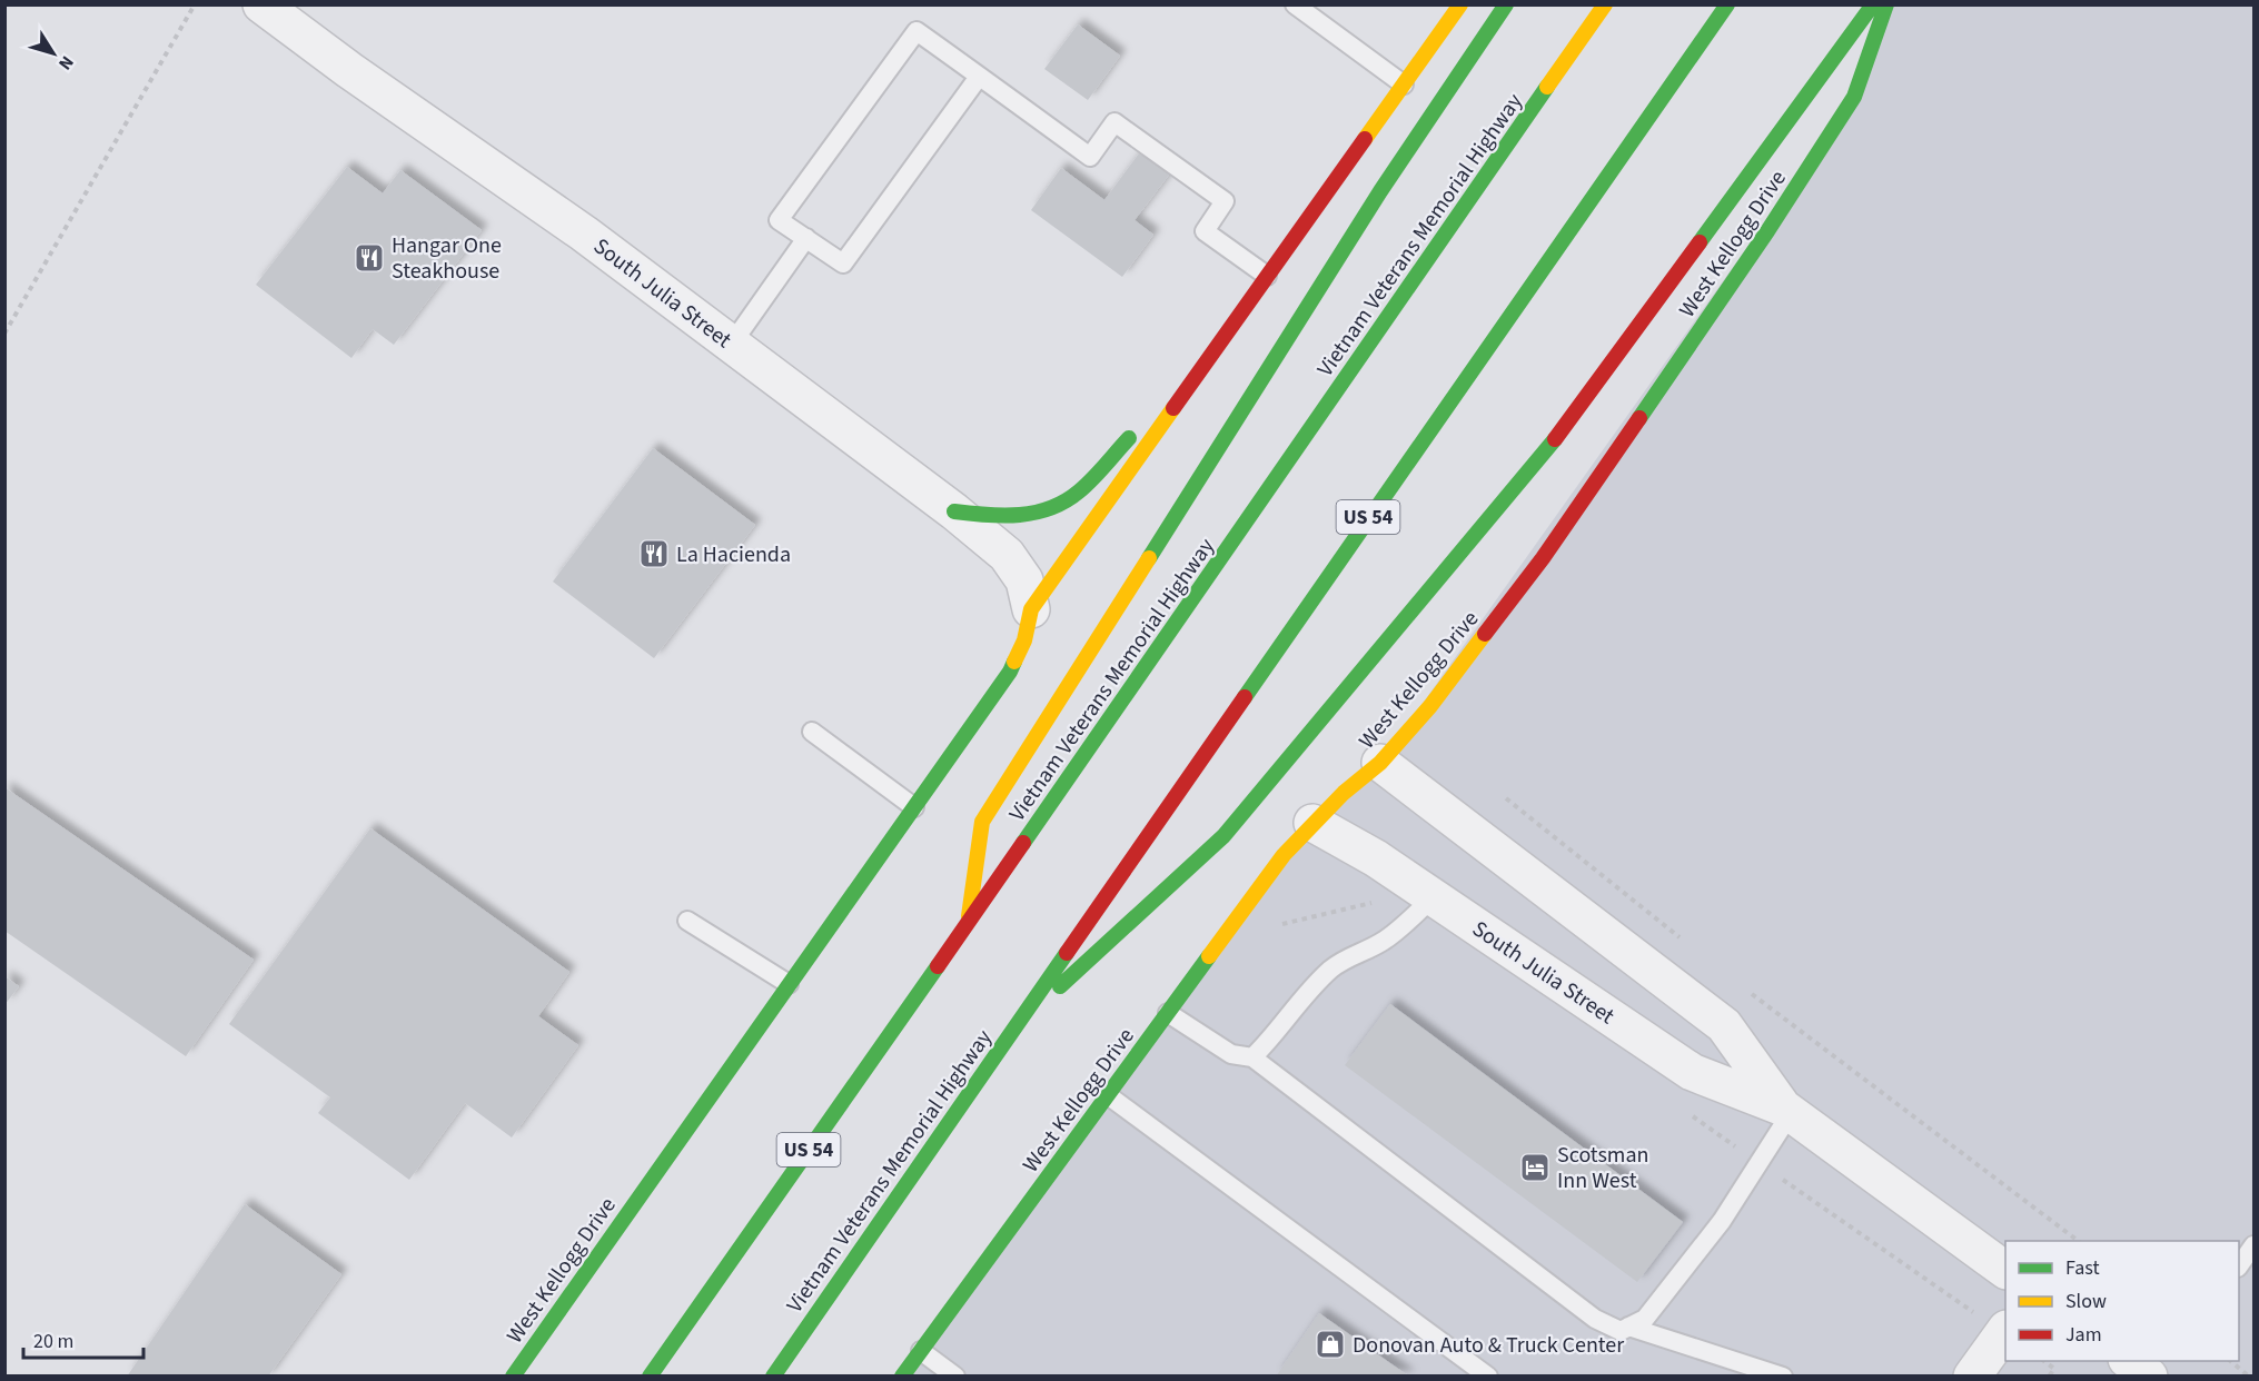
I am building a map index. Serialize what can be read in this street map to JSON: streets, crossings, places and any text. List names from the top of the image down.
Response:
{
  "streets": {
    "main road": ["Vietnam Veterans Memorial Highway", "West Kellogg Drive", "US 54"],
    "street": ["South Julia Street"]
  },
  "crossings": [
    ["West Kellogg Drive", "South Julia Street"]
  ],
  "places": {
    "restaurant": ["Hangar One Steakhouse", "La Hacienda"],
    "hotel": ["Scotsman Inn West"],
    "shop": ["Donovan Auto & Truck Center"]
  },
  "legend": ["Fast", "Slow", "Jam"],
  "scale_bar": "20 m",
  "north": "bottom right"
}
